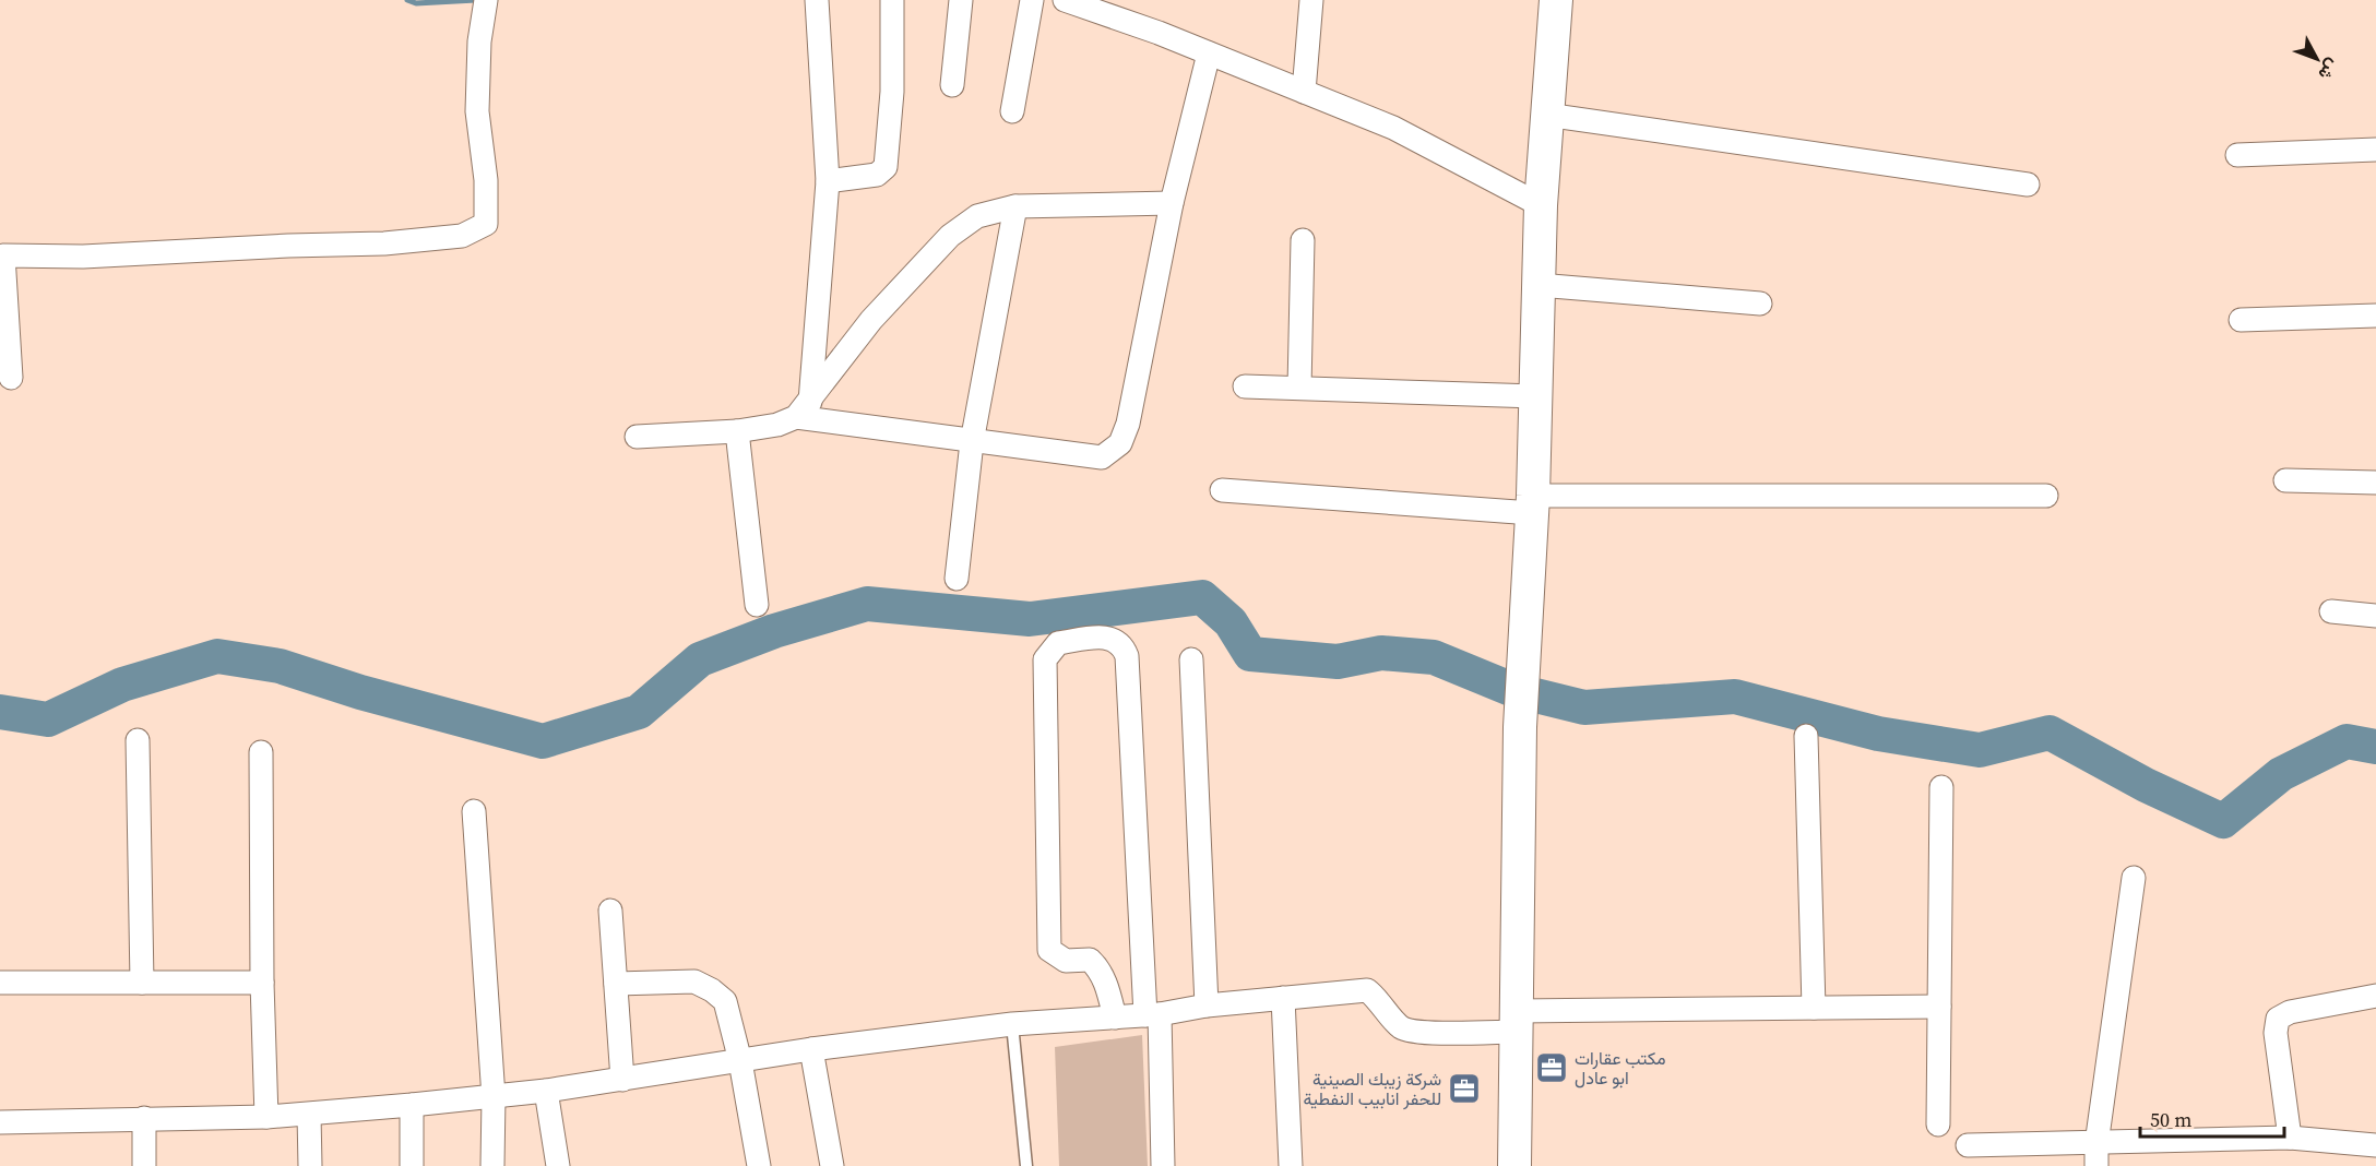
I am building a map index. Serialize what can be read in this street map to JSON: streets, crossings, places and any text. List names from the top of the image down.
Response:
{
  "places": {
    "office": ["مكتب عقارات ابو عادل", "شركة زيبك الصينية للحفر انابيب النفطية"]
  },
  "scale_bar": "50 m",
  "north": "bottom right"
}
